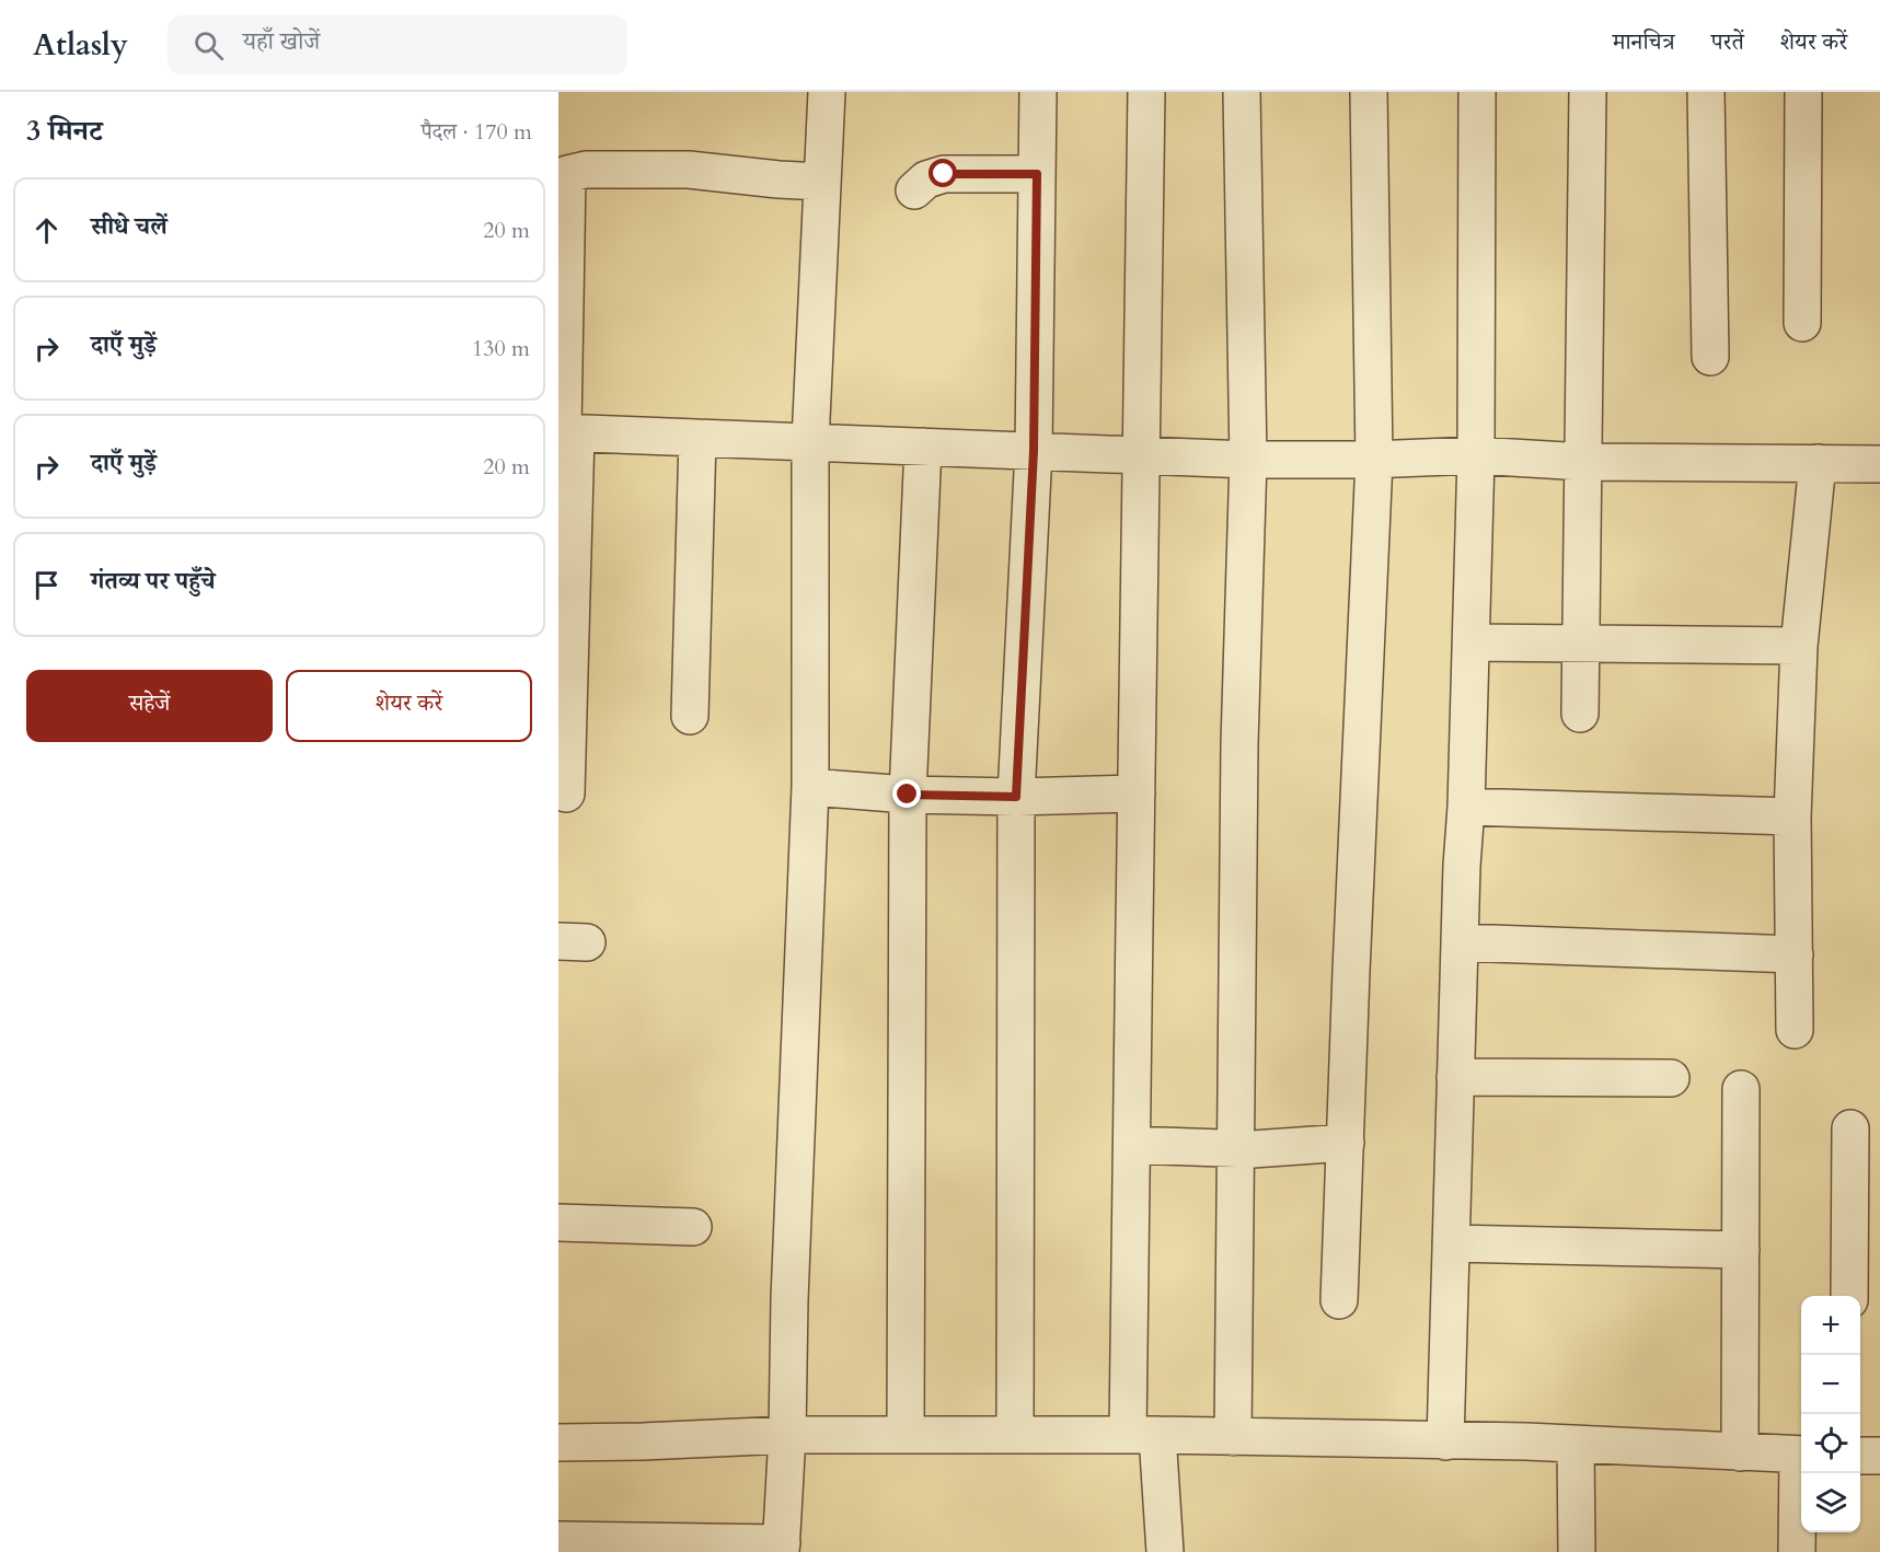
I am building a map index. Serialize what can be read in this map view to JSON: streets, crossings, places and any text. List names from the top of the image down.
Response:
{
  "page": {
    "header": "Atlasly",
    "search": "यहाँ खोजें",
    "nav": ["मानचित्र", "परतें", "शेयर करें"],
    "heading": ["3 मिनट", "पैदल · 170 m"],
    "list": [
      ["सीधे चलें", "20 m"],
      ["दाएँ मुड़ें", "130 m"],
      ["दाएँ मुड़ें", "20 m"],
      "गंतव्य पर पहुँचे"
    ],
    "buttons": ["सहेजें", "शेयर करें"],
    "map_buttons": ["+", "−"]
  }
}
